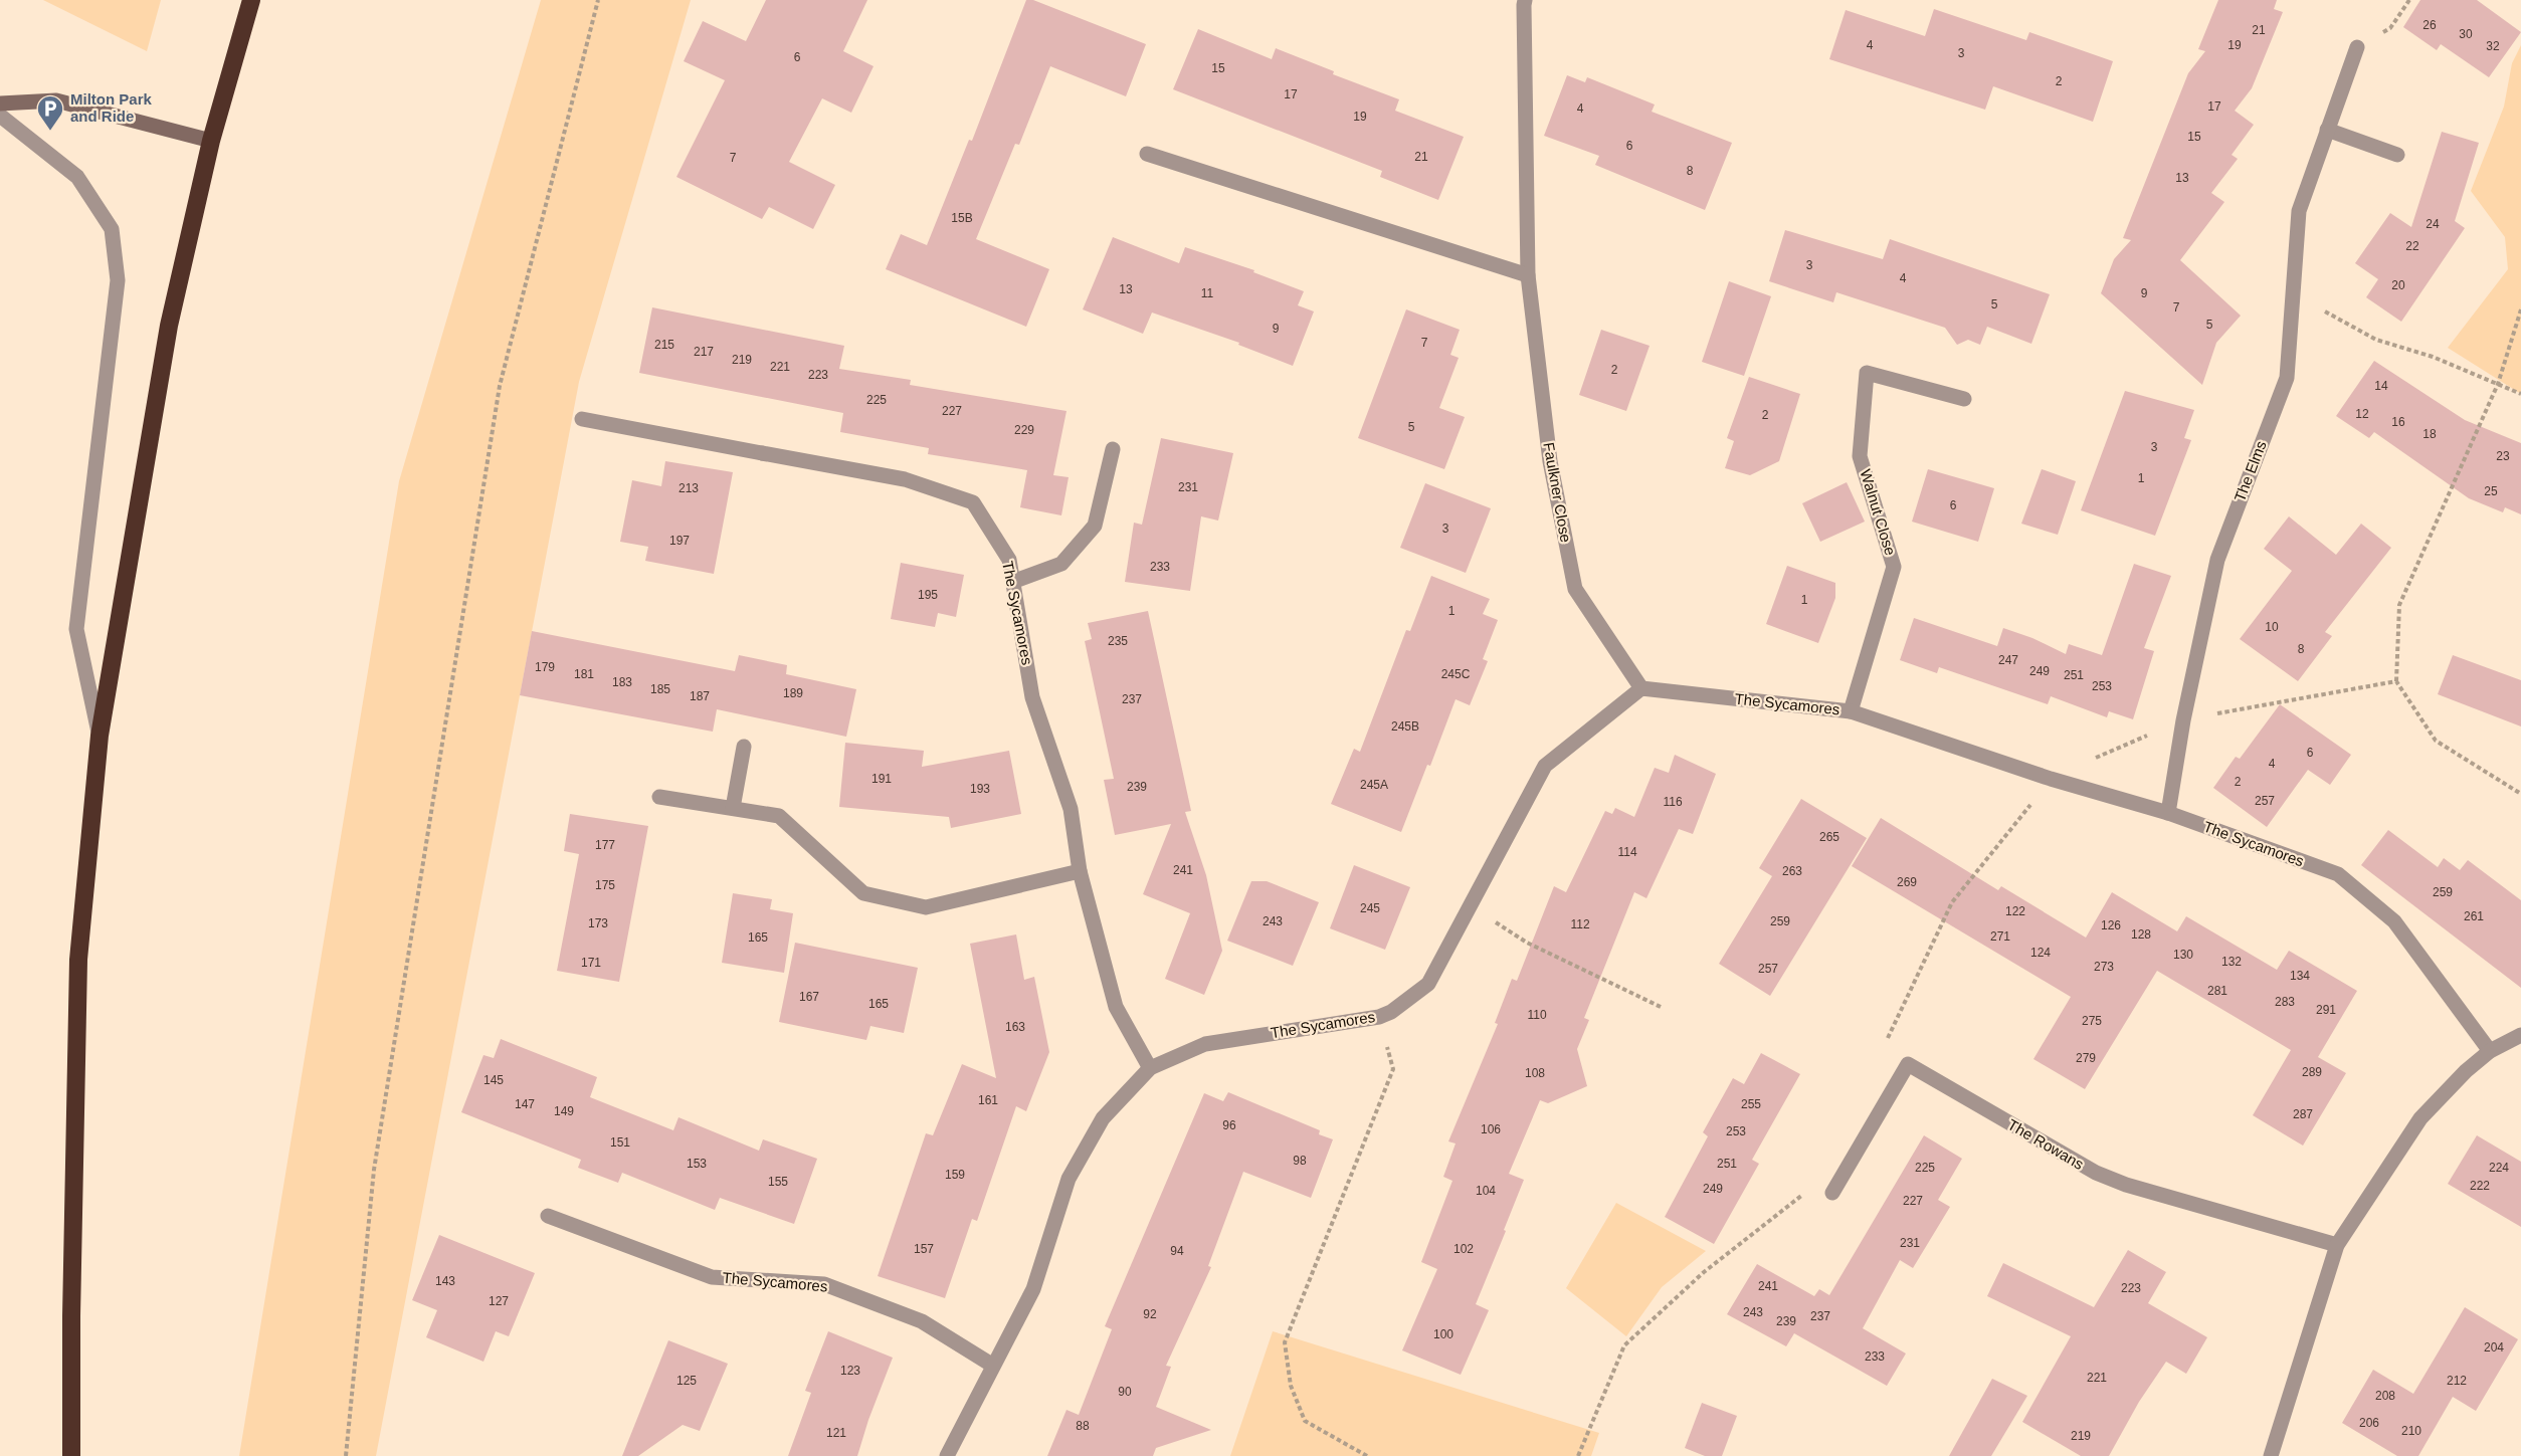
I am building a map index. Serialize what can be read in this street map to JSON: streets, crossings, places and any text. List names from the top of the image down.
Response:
{
  "streets": {
    "street": [
      "The Elms",
      "Faulkner Close",
      "Walnut Close",
      "The Sycamores",
      "The Rowans"
    ]
  },
  "crossings": [
    ["The Elms", "The Sycamores"],
    ["Faulkner Close", "The Sycamores"],
    ["Walnut Close", "The Sycamores"]
  ],
  "places": {
    "parking": ["Milton Park and Ride"]
  },
  "house_numbers": [
    "26",
    "21",
    "30",
    "4",
    "19",
    "32",
    "3",
    "6",
    "15",
    "2",
    "17",
    "17",
    "4",
    "19",
    "15",
    "6",
    "21",
    "7",
    "8",
    "13",
    "15B",
    "24",
    "22",
    "3",
    "4",
    "20",
    "13",
    "11",
    "9",
    "5",
    "7",
    "5",
    "9",
    "7",
    "215",
    "217",
    "219",
    "221",
    "2",
    "223",
    "14",
    "225",
    "227",
    "12",
    "2",
    "16",
    "5",
    "229",
    "18",
    "3",
    "23",
    "1",
    "231",
    "213",
    "25",
    "6",
    "3",
    "197",
    "233",
    "195",
    "1",
    "1",
    "10",
    "235",
    "8",
    "247",
    "179",
    "249",
    "181",
    "245C",
    "251",
    "183",
    "253",
    "185",
    "189",
    "187",
    "237",
    "245B",
    "6",
    "4",
    "191",
    "2",
    "245A",
    "239",
    "193",
    "257",
    "116",
    "265",
    "177",
    "114",
    "241",
    "263",
    "269",
    "175",
    "259",
    "245",
    "122",
    "261",
    "243",
    "259",
    "173",
    "112",
    "126",
    "128",
    "271",
    "165",
    "124",
    "130",
    "132",
    "171",
    "273",
    "257",
    "134",
    "281",
    "167",
    "283",
    "165",
    "291",
    "110",
    "275",
    "163",
    "279",
    "289",
    "108",
    "145",
    "161",
    "147",
    "255",
    "149",
    "287",
    "96",
    "106",
    "253",
    "151",
    "98",
    "153",
    "251",
    "225",
    "224",
    "159",
    "155",
    "222",
    "249",
    "104",
    "227",
    "231",
    "157",
    "102",
    "94",
    "143",
    "241",
    "223",
    "127",
    "243",
    "92",
    "237",
    "239",
    "100",
    "204",
    "233",
    "123",
    "221",
    "125",
    "212",
    "90",
    "208",
    "206",
    "88",
    "210",
    "121",
    "219"
  ]
}
